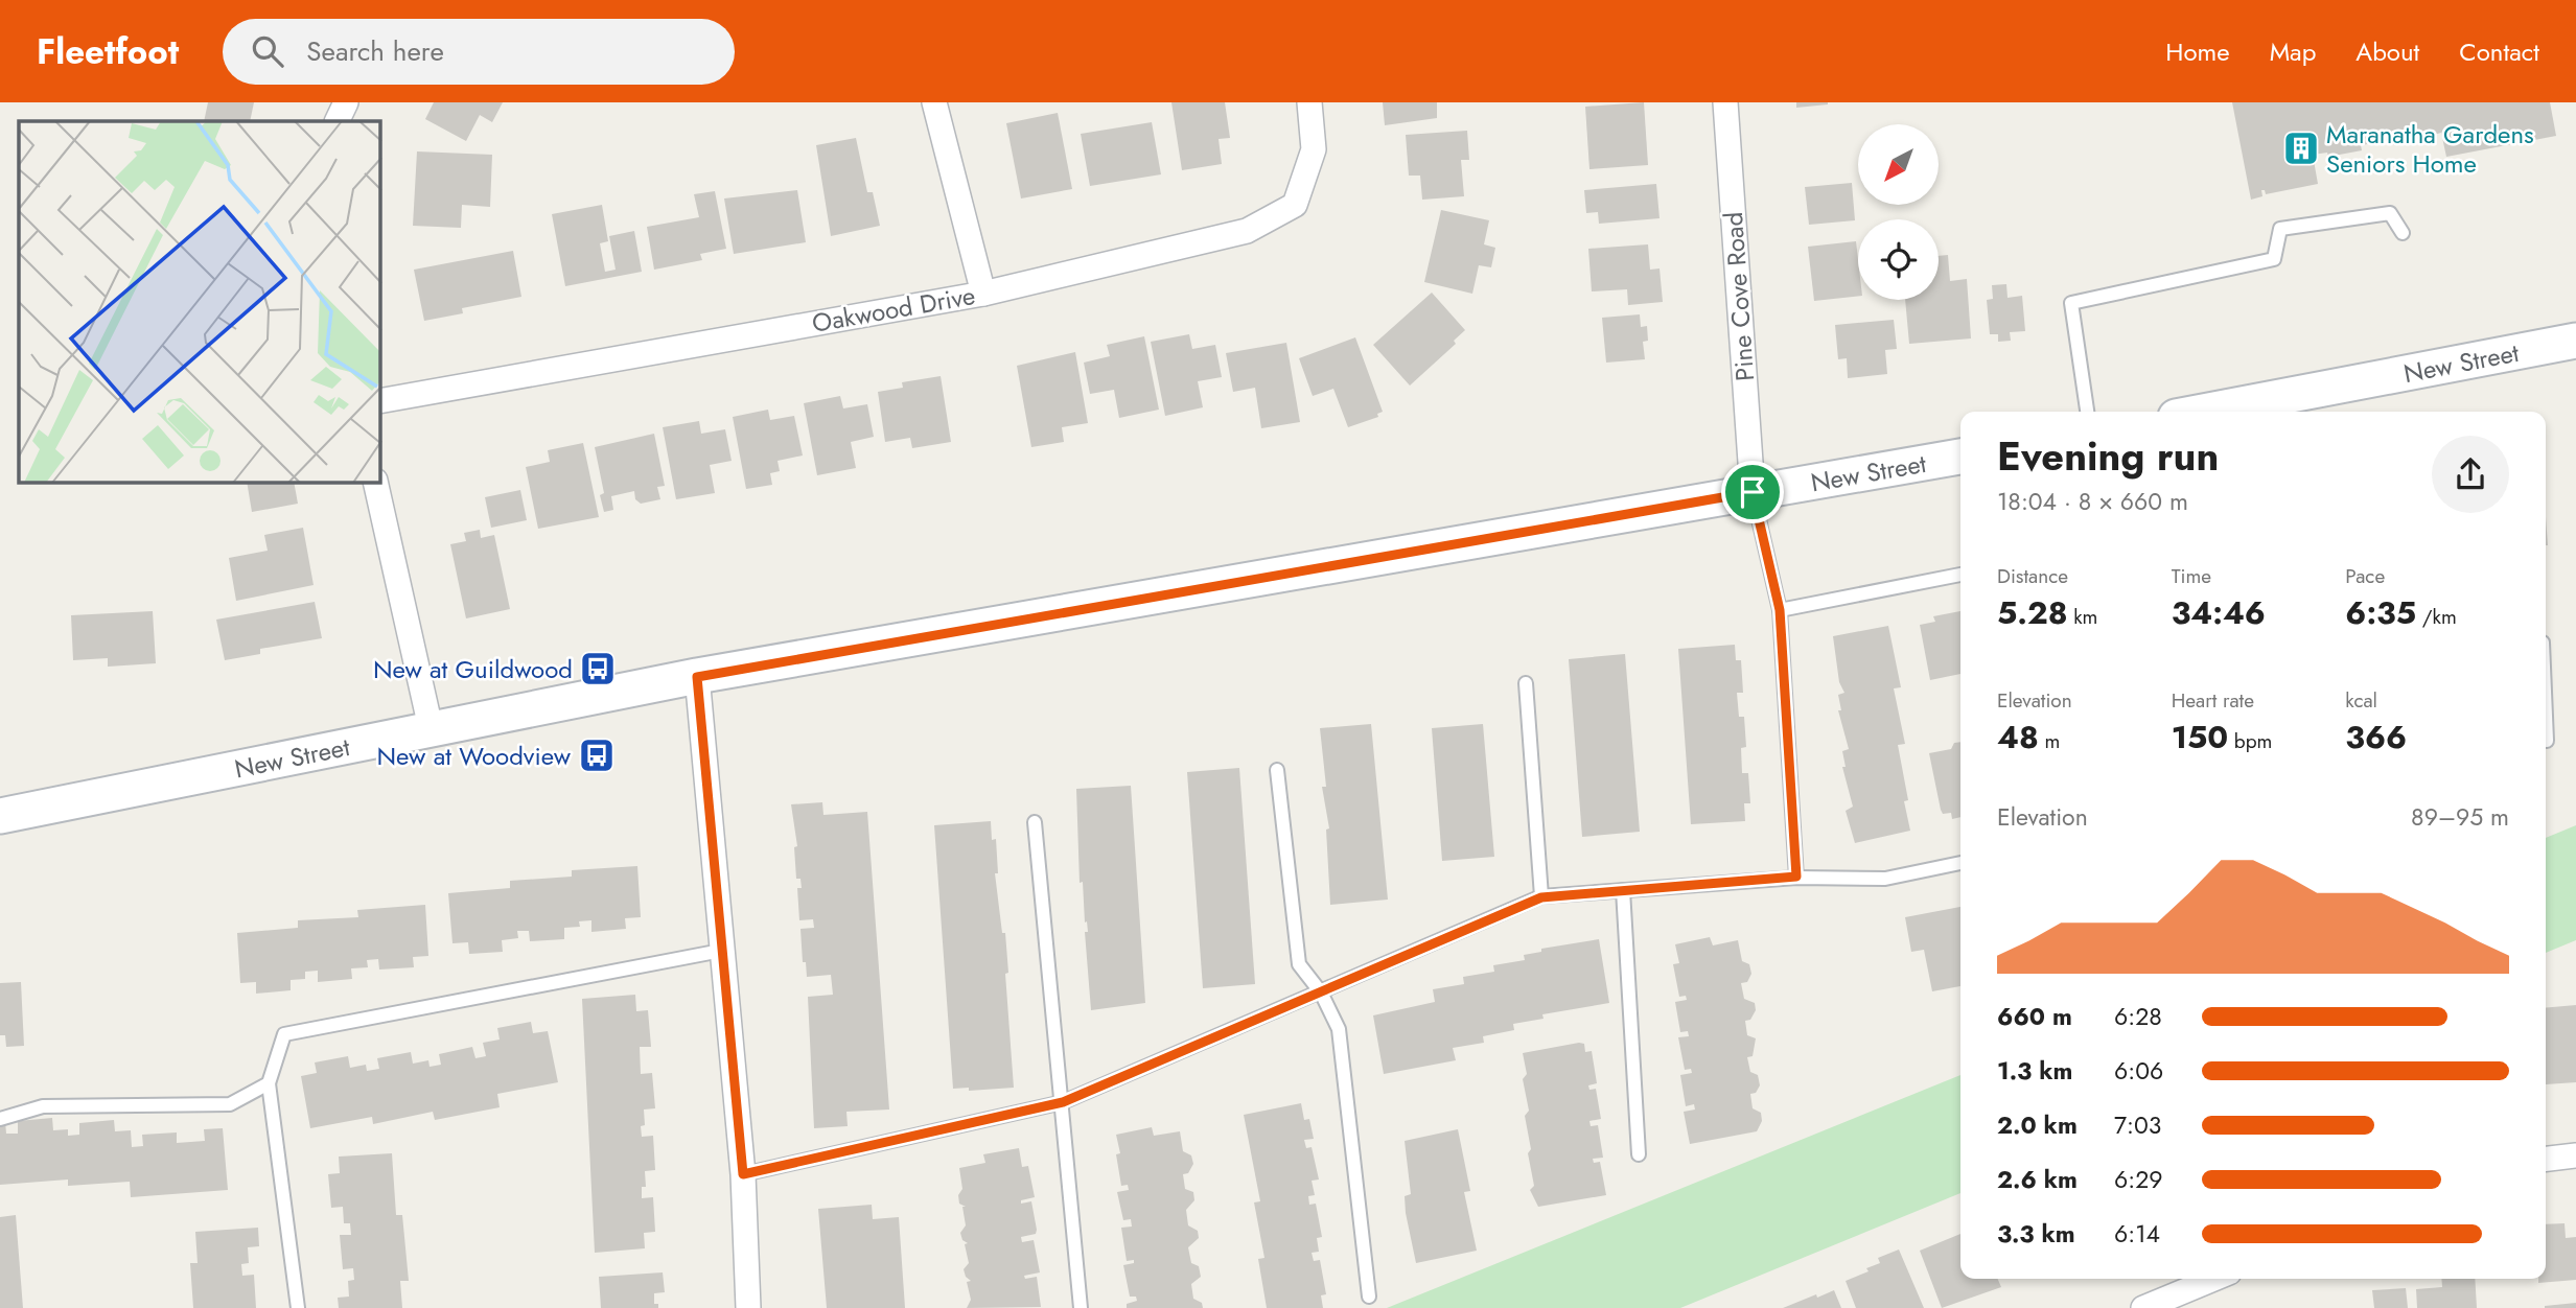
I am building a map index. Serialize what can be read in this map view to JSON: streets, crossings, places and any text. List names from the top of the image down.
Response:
{
  "streets": {
    "main road": ["New Street"],
    "street": ["Pine Cove Road", "Oakwood Drive"]
  },
  "crossings": [
    ["Pine Cove Road", "New Street"]
  ],
  "places": {
    "building": ["Maranatha Gardens Seniors Home"],
    "bus stop": ["New at Guildwood", "New at Woodview"]
  },
  "north": "bottom left",
  "page": {
    "header": "Fleetfoot",
    "search": "Search here",
    "nav": [
      "Home",
      "Map",
      "About",
      "Contact"
    ],
    "heading": ["Evening run", "18:04 · 8 × 660 m"],
    "stats": [
      ["Distance", "5.28 km"],
      ["Time", "34:46"],
      ["Pace", "6:35 /km"],
      ["Elevation", "48 m"],
      ["Heart rate", "150 bpm"],
      ["kcal", "366"]
    ],
    "chart": ["Elevation", "89–95 m"],
    "list": [
      {
        "name": "660 m",
        "note": "6:28"
      },
      {
        "name": "1.3 km",
        "note": "6:06"
      },
      {
        "name": "2.0 km",
        "note": "7:03"
      },
      {
        "name": "2.6 km",
        "note": "6:29"
      },
      {
        "name": "3.3 km",
        "note": "6:14"
      }
    ]
  }
}
